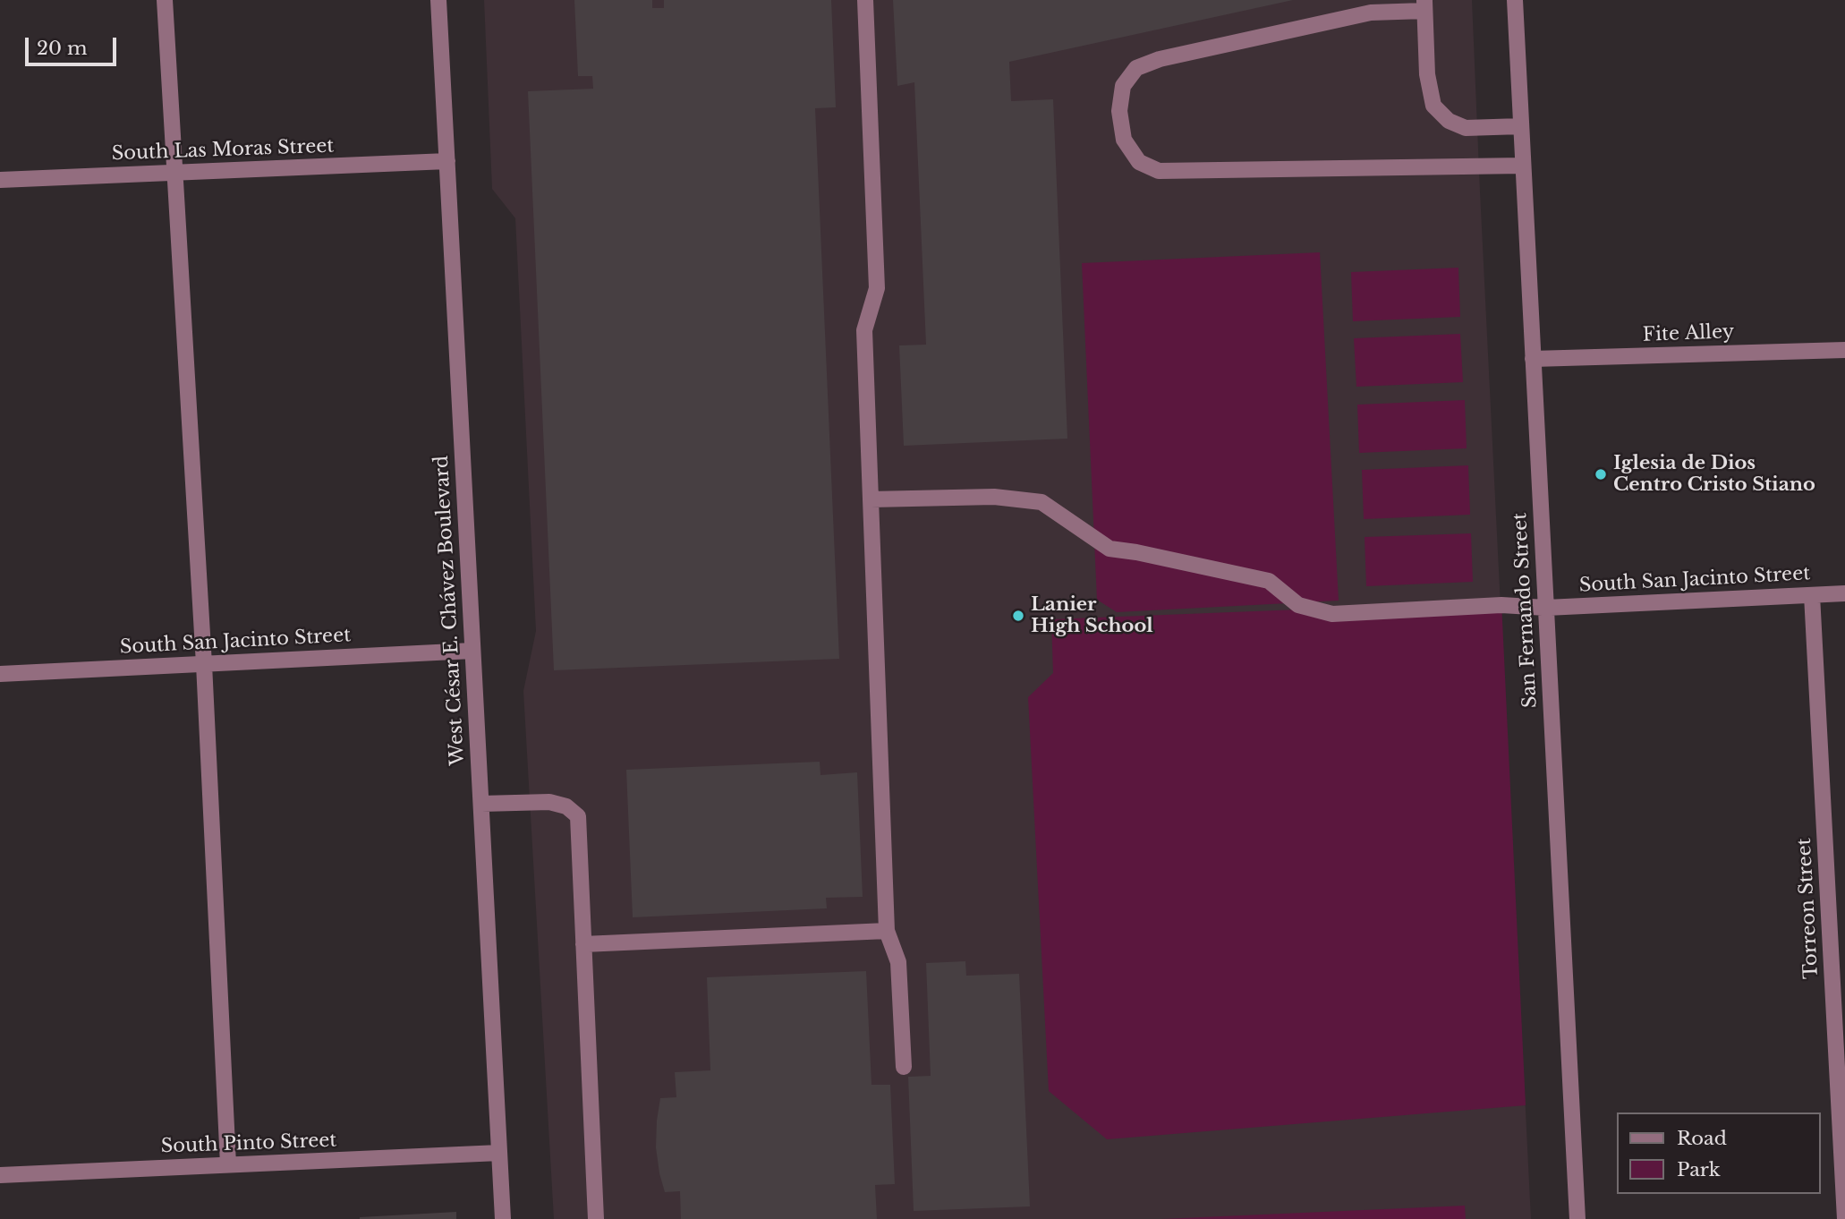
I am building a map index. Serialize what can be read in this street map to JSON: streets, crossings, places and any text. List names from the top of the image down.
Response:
{
  "streets": {
    "street": [
      "South Las Moras Street",
      "Fite Alley",
      "South San Jacinto Street",
      "West César E. Chávez Boulevard",
      "San Fernando Street",
      "Torreon Street",
      "South Pinto Street"
    ]
  },
  "crossings": [
    ["South Las Moras Street", "West César E. Chávez Boulevard"],
    ["Fite Alley", "San Fernando Street"],
    ["South San Jacinto Street", "West César E. Chávez Boulevard"],
    ["South San Jacinto Street", "San Fernando Street"],
    ["South San Jacinto Street", "Torreon Street"],
    ["West César E. Chávez Boulevard", "South Pinto Street"]
  ],
  "places": ["Iglesia de Dios Centro Cristo Stiano", "Lanier High School"],
  "legend": ["Road", "Park"],
  "scale_bar": "20 m"
}
